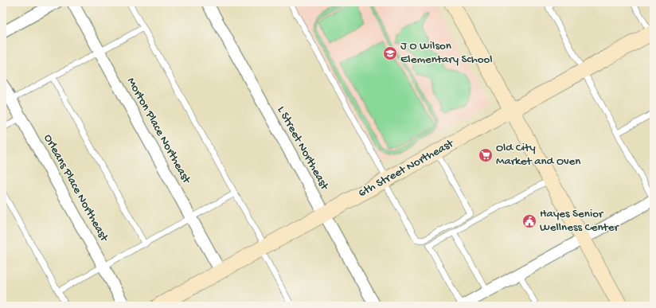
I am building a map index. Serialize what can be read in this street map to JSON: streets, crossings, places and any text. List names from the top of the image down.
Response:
{
  "streets": {
    "street": [
      "Morton Place Northeast",
      "L Street Northeast",
      "6th Street Northeast",
      "Orleans Place Northeast"
    ]
  },
  "crossings": [
    ["Morton Place Northeast", "6th Street Northeast"],
    ["L Street Northeast", "6th Street Northeast"]
  ],
  "places": {
    "school or university": ["J O Wilson Elementary School"],
    "supermarket": ["Old City Market and Oven"],
    "public building": ["Hayes Senior Wellness Center"]
  }
}
